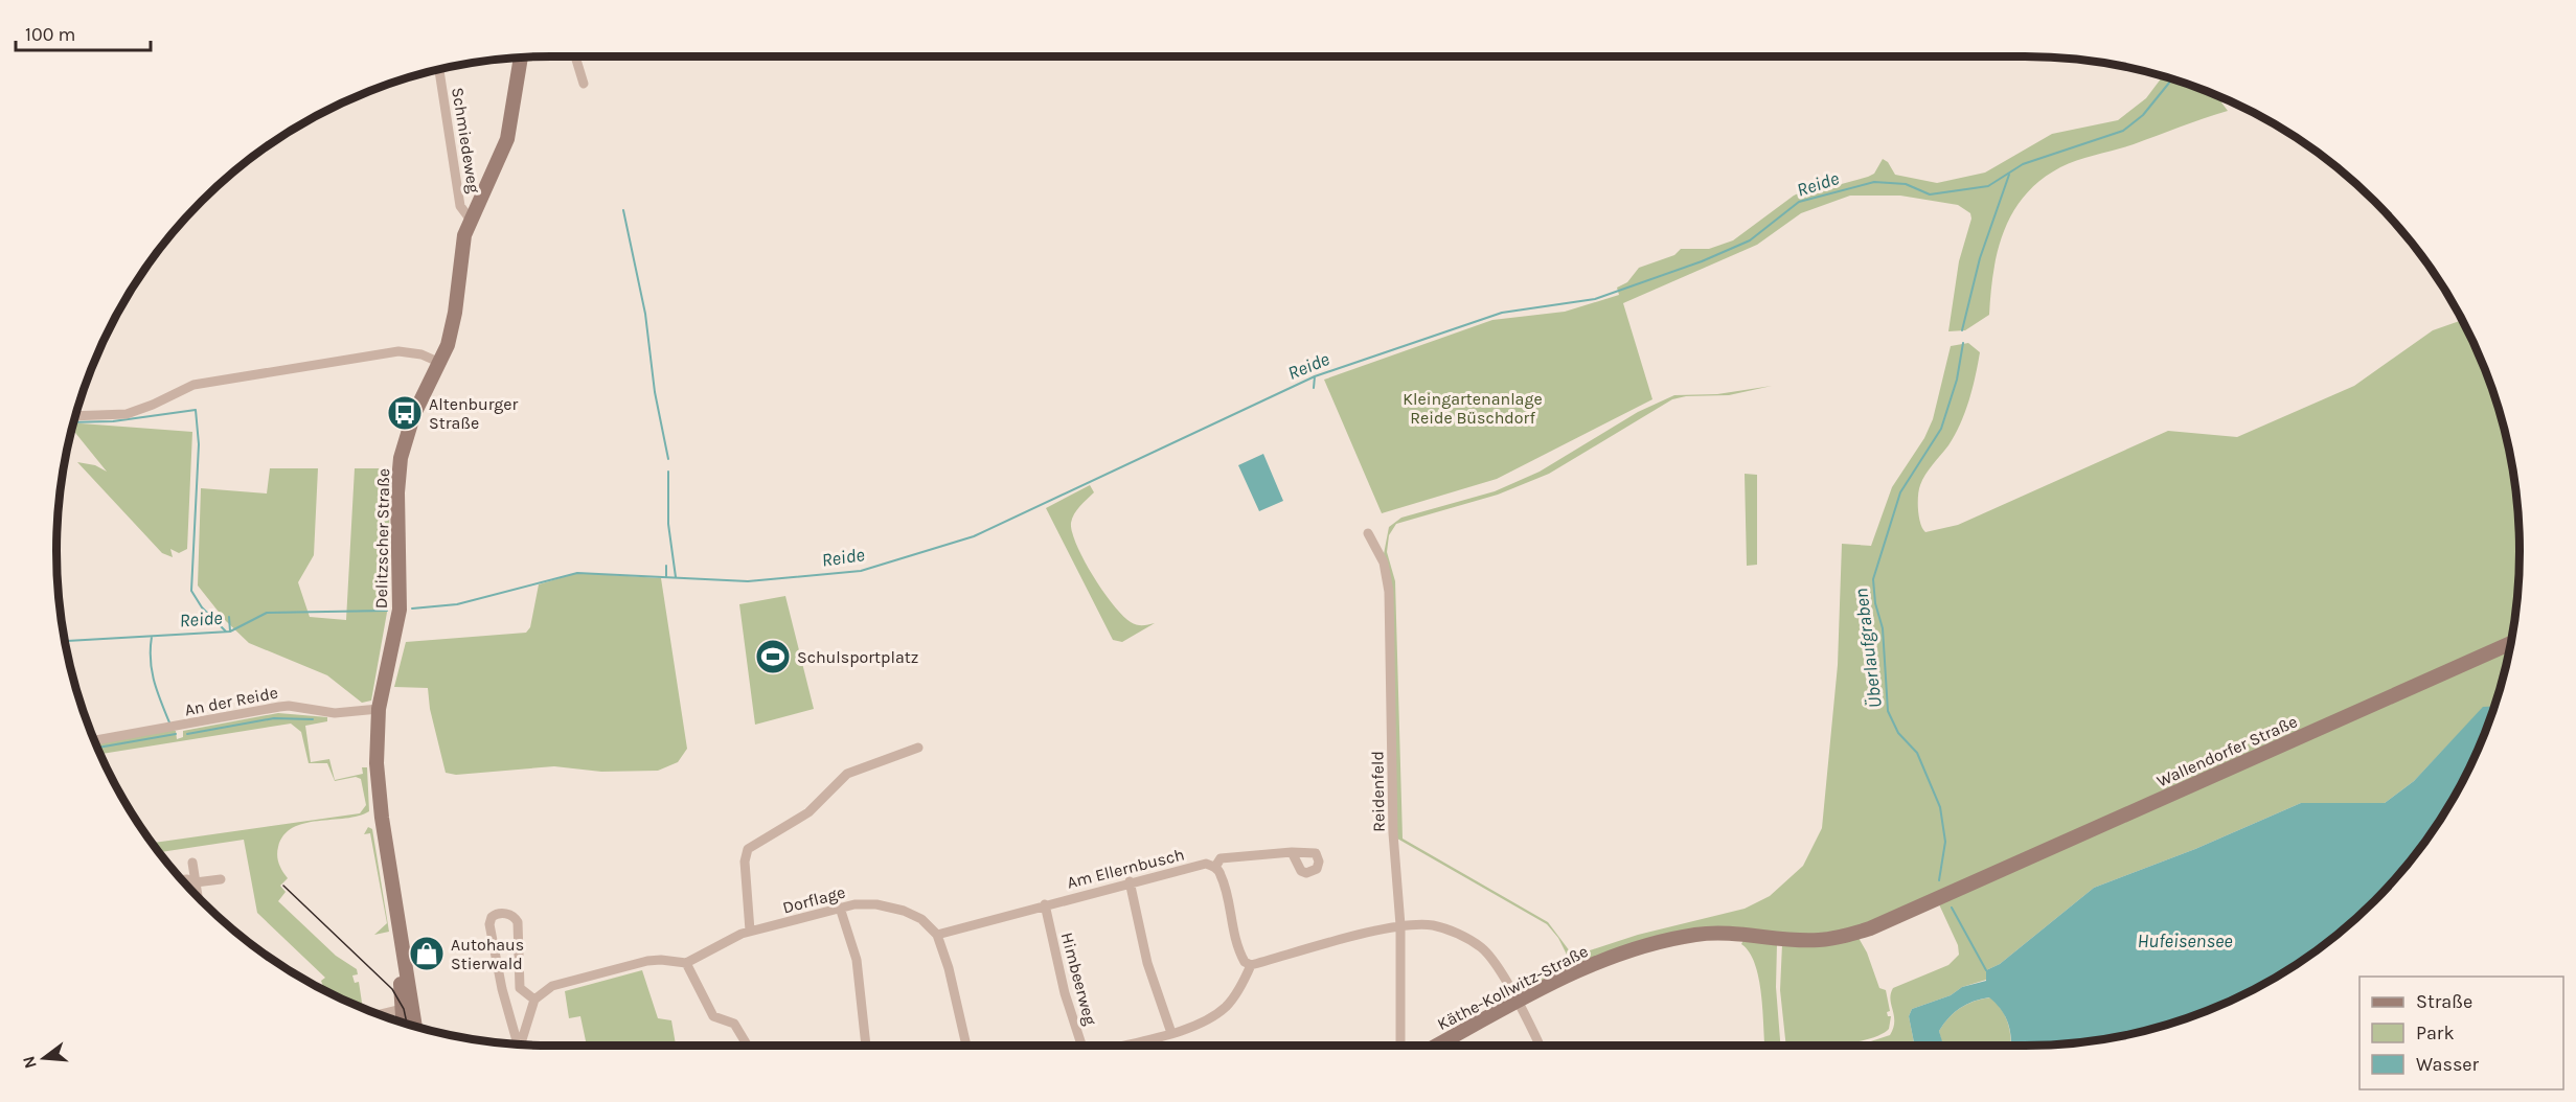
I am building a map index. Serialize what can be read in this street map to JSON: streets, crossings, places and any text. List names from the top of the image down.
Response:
{
  "streets": {
    "street": [
      "Schmiedeweg",
      "Delitzscher Straße",
      "An der Reide",
      "Wallendorfer Straße",
      "Reidenfeld",
      "Am Ellernbusch",
      "Dorflage",
      "Himbeerweg",
      "Käthe-Kollwitz-Straße"
    ]
  },
  "crossings": [
    ["Schmiedeweg", "Delitzscher Straße"],
    ["Delitzscher Straße", "An der Reide"],
    ["Wallendorfer Straße", "Käthe-Kollwitz-Straße"],
    ["Am Ellernbusch", "Dorflage"],
    ["Am Ellernbusch", "Himbeerweg"]
  ],
  "water": ["Reide", "Überlaufgraben", "Hufeisensee"],
  "parks": ["Kleingartenanlage Reide Büschdorf"],
  "places": {
    "bus stop": ["Altenburger Straße"],
    "sports": ["Schulsportplatz"],
    "shop": ["Autohaus Stierwald"]
  },
  "legend": ["Straße", "Park", "Wasser"],
  "scale_bar": "100 m",
  "north": "left"
}
